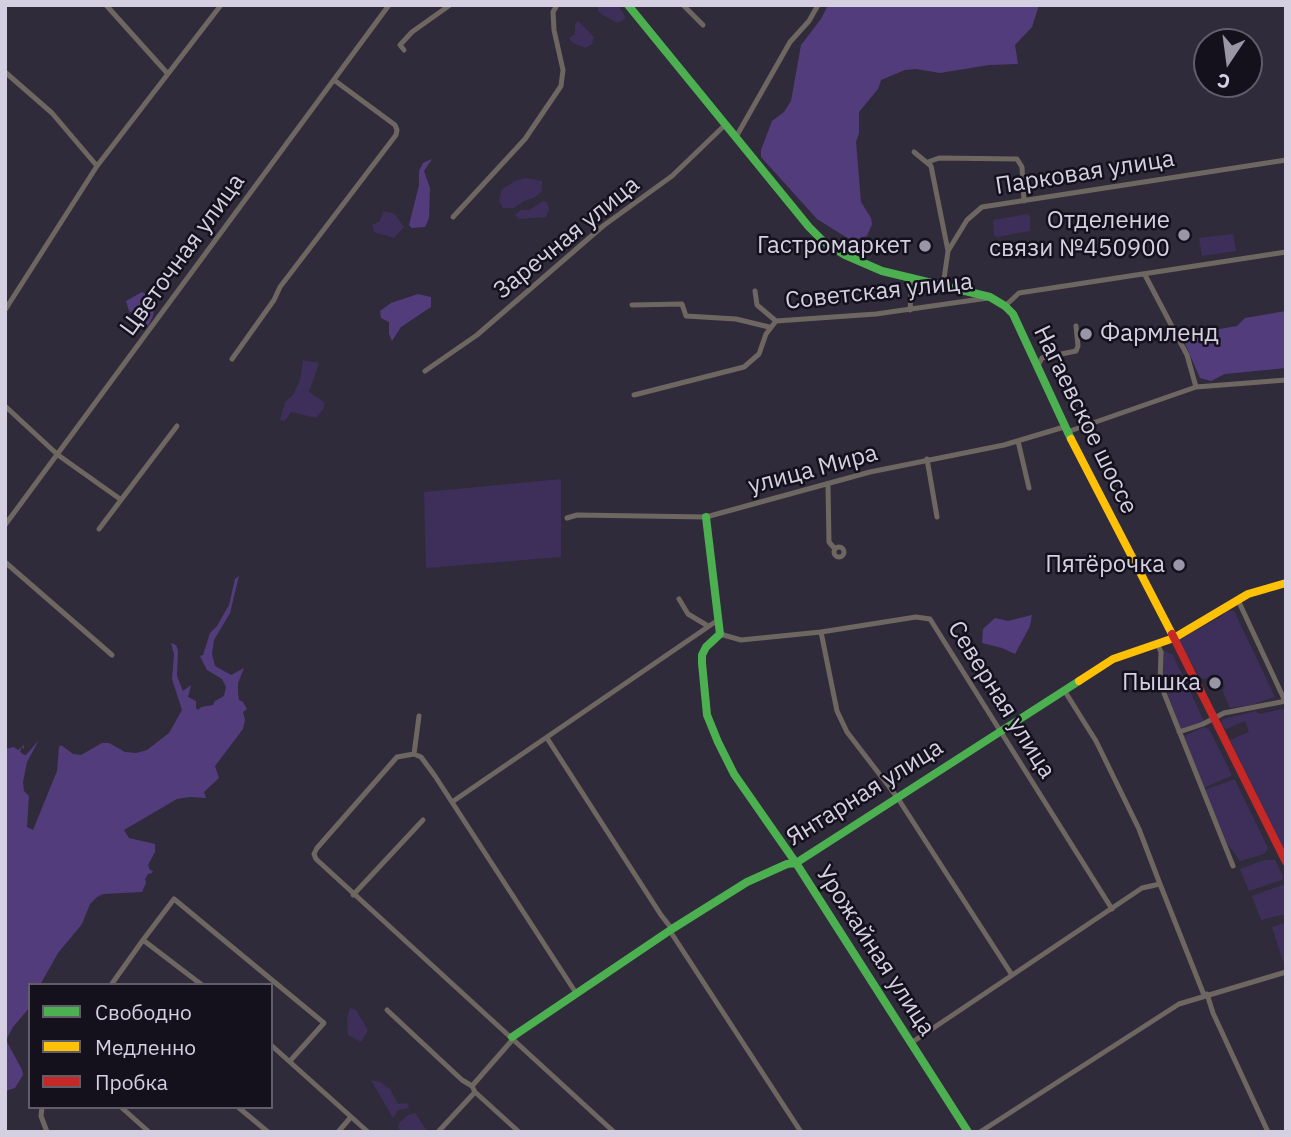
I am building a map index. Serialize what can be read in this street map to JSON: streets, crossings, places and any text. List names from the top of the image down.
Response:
{
  "streets": {
    "street": [
      "Парковая улица",
      "Заречная улица",
      "Цветочная улица",
      "Советская улица",
      "Нагаевское шоссе",
      "улица Мира",
      "Северная улица",
      "Янтарная улица",
      "Урожайная улица"
    ]
  },
  "crossings": [
    ["Парковая улица", "Нагаевское шоссе"],
    ["Заречная улица", "Нагаевское шоссе"],
    ["Советская улица", "Нагаевское шоссе"],
    ["Нагаевское шоссе", "улица Мира"],
    ["Нагаевское шоссе", "Янтарная улица"],
    ["Северная улица", "Янтарная улица"],
    ["Северная улица", "Урожайная улица"],
    ["Янтарная улица", "Урожайная улица"]
  ],
  "places": [
    "Отделение связи №450900",
    "Гастромаркет",
    "Фармленд",
    "Пятёрочка",
    "Пышка"
  ],
  "legend": ["Свободно", "Медленно", "Пробка"],
  "north": "bottom"
}
